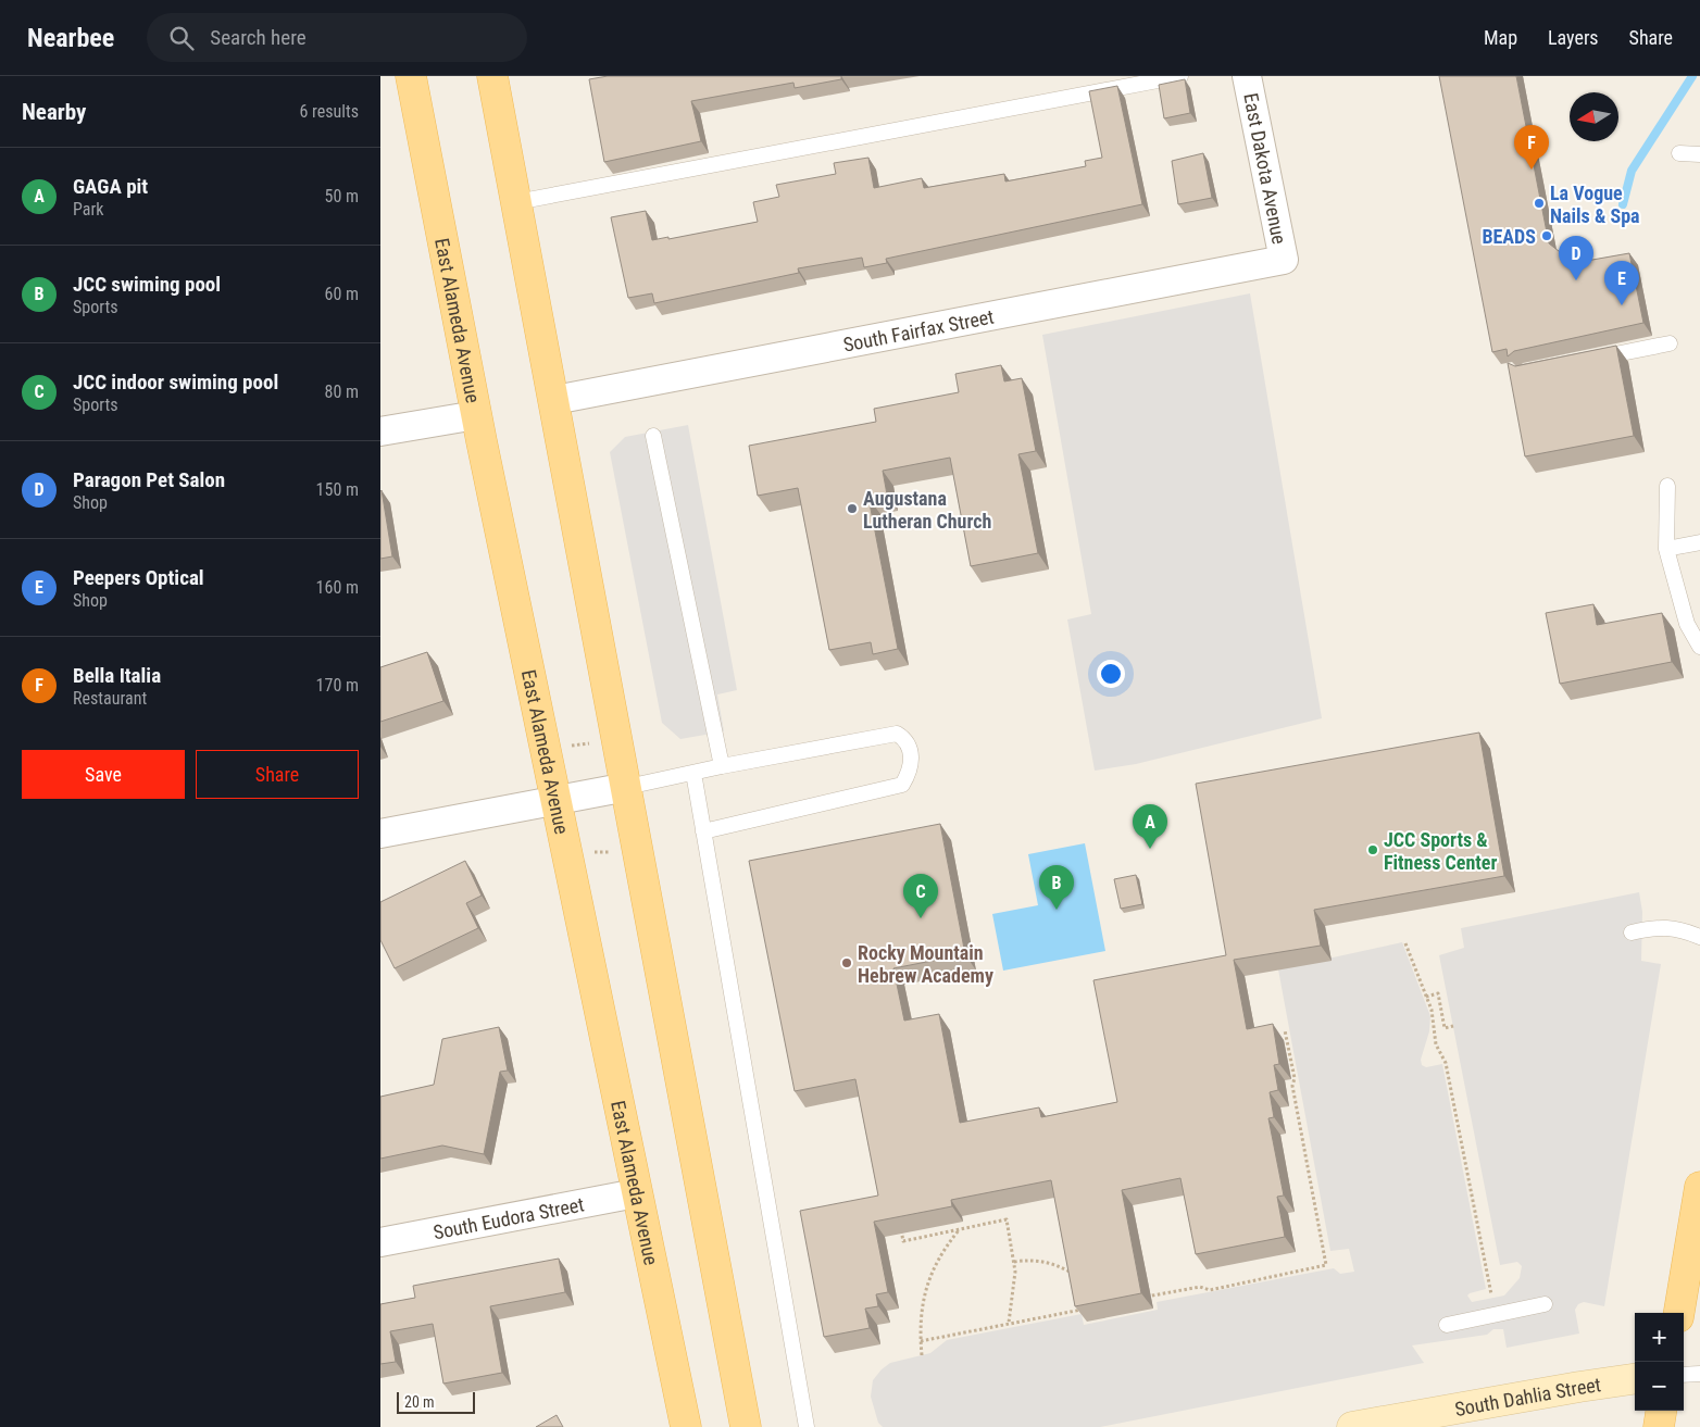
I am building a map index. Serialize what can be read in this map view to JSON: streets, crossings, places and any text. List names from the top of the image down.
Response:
{
  "streets": {
    "main road": ["East Alameda Avenue"],
    "street": [
      "East Dakota Avenue",
      "South Fairfax Street",
      "South Eudora Street",
      "South Dahlia Street"
    ]
  },
  "crossings": [
    ["East Dakota Avenue", "South Fairfax Street"],
    ["East Alameda Avenue", "South Eudora Street"]
  ],
  "places": [
    "La Vogue Nails & Spa",
    "BEADS",
    "Augustana Lutheran Church",
    "JCC Sports & Fitness Center",
    "Rocky Mountain Hebrew Academy"
  ],
  "scale_bar": "20 m",
  "north": "left",
  "page": {
    "header": "Nearbee",
    "search": "Search here",
    "nav": ["Map", "Layers", "Share"],
    "heading": ["Nearby", "6 results"],
    "pins": [
      "F",
      "D",
      "E",
      "A",
      "B",
      "C"
    ],
    "list": [
      {
        "mark": "A",
        "name": "GAGA pit",
        "note": "Park",
        "value": "50 m"
      },
      {
        "mark": "B",
        "name": "JCC swiming pool",
        "note": "Sports",
        "value": "60 m"
      },
      {
        "mark": "C",
        "name": "JCC indoor swiming pool",
        "note": "Sports",
        "value": "80 m"
      },
      {
        "mark": "D",
        "name": "Paragon Pet Salon",
        "note": "Shop",
        "value": "150 m"
      },
      {
        "mark": "E",
        "name": "Peepers Optical",
        "note": "Shop",
        "value": "160 m"
      },
      {
        "mark": "F",
        "name": "Bella Italia",
        "note": "Restaurant",
        "value": "170 m"
      }
    ],
    "buttons": ["Save", "Share"],
    "map_buttons": ["+", "−"],
    "scale": "20 m"
  }
}
